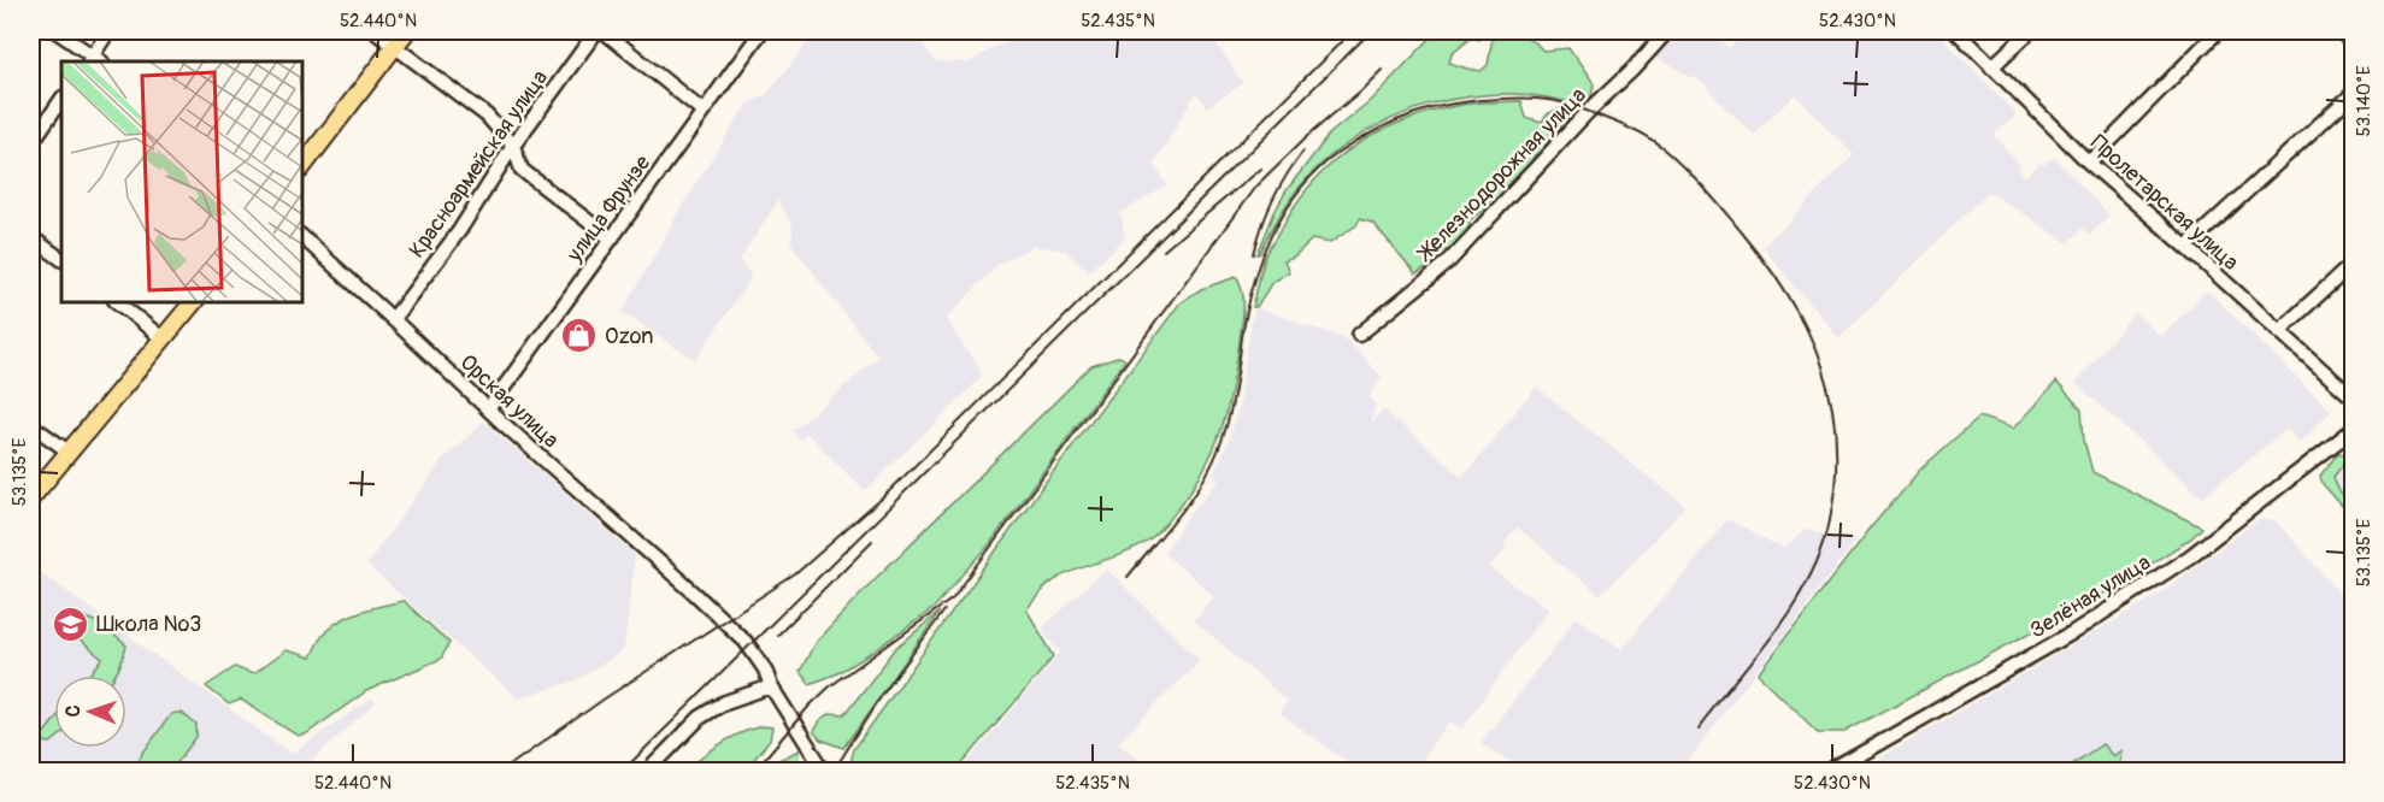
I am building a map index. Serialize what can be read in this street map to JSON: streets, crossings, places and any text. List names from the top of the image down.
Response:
{
  "streets": {
    "street": [
      "Красноармейская улица",
      "Железнодорожная улица",
      "Пролетарская улица",
      "улица Фрунзе",
      "Орская улица",
      "Зелёная улица"
    ]
  },
  "crossings": [
    ["Красноармейская улица", "Орская улица"],
    ["улица Фрунзе", "Орская улица"]
  ],
  "places": {
    "shop": ["Ozon"],
    "school or university": ["Школа №3"]
  },
  "north": "left",
  "coordinates": [
    "52.440°N",
    "52.435°N",
    "52.430°N",
    "53.140°E",
    "53.135°E"
  ]
}
